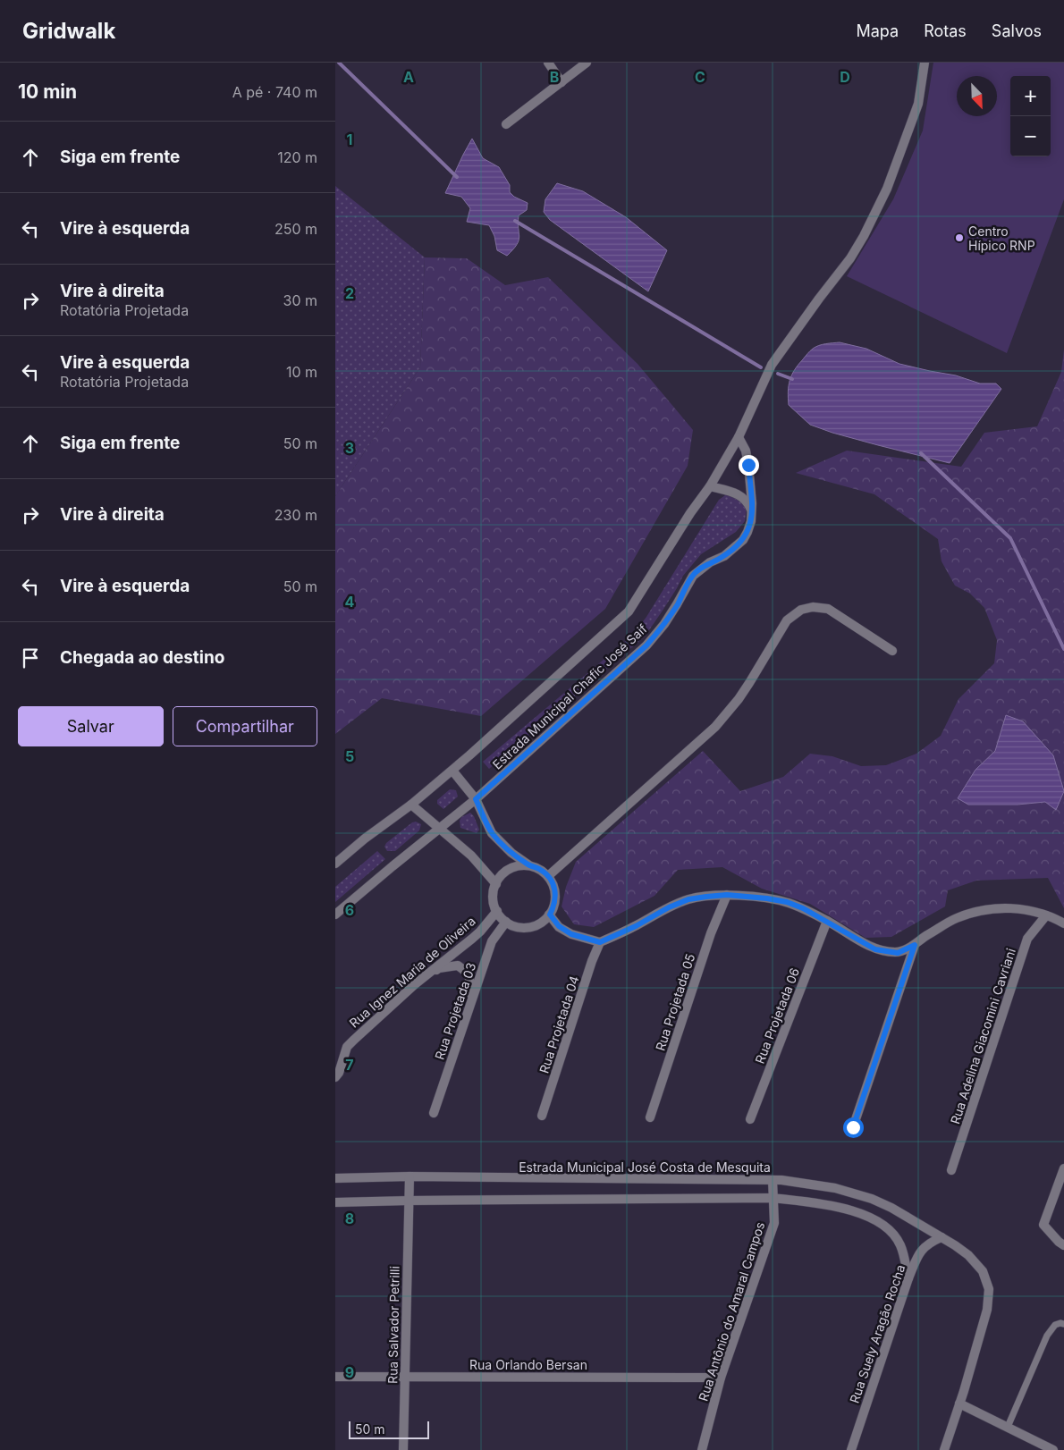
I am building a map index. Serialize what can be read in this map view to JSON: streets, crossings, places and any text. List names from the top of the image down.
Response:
{
  "streets": {
    "street": [
      "Estrada Municipal Chafic José Saif",
      "Rua Ignez Maria de Oliveira",
      "Rua Projetada 05",
      "Rua Projetada 03",
      "Rua Projetada 06",
      "Rua Projetada 04",
      "Rua Adelina Giacomini Cavriani",
      "Estrada Municipal José Costa de Mesquita",
      "Rua Antônio do Amaral Campos",
      "Rua Salvador Petrilli",
      "Rua Suely Aragão Rocha",
      "Rua Orlando Bersan"
    ]
  },
  "crossings": [
    ["Rua Ignez Maria de Oliveira", "Rua Projetada 03"],
    ["Estrada Municipal José Costa de Mesquita", "Rua Antônio do Amaral Campos"],
    ["Estrada Municipal José Costa de Mesquita", "Rua Salvador Petrilli"],
    ["Estrada Municipal José Costa de Mesquita", "Rua Suely Aragão Rocha"],
    ["Rua Antônio do Amaral Campos", "Rua Orlando Bersan"],
    ["Rua Salvador Petrilli", "Rua Orlando Bersan"]
  ],
  "places": ["Centro Hípico RNP"],
  "scale_bar": "50 m",
  "north": "bottom right",
  "page": {
    "header": "Gridwalk",
    "nav": ["Mapa", "Rotas", "Salvos"],
    "heading": ["10 min", "A pé · 740 m"],
    "map_buttons": ["+", "−"],
    "list": [
      ["Siga em frente", "120 m"],
      ["Vire à esquerda", "250 m"],
      ["Vire à direita", "Rotatória Projetada", "30 m"],
      ["Vire à esquerda", "Rotatória Projetada", "10 m"],
      ["Siga em frente", "50 m"],
      ["Vire à direita", "230 m"],
      ["Vire à esquerda", "50 m"],
      "Chegada ao destino"
    ],
    "buttons": ["Salvar", "Compartilhar"],
    "scale": "50 m"
  },
  "grid": {
    "columns": [
      "A",
      "B",
      "C",
      "D"
    ],
    "rows": [
      "1",
      "2",
      "3",
      "4",
      "5",
      "6",
      "7",
      "8",
      "9"
    ]
  }
}
